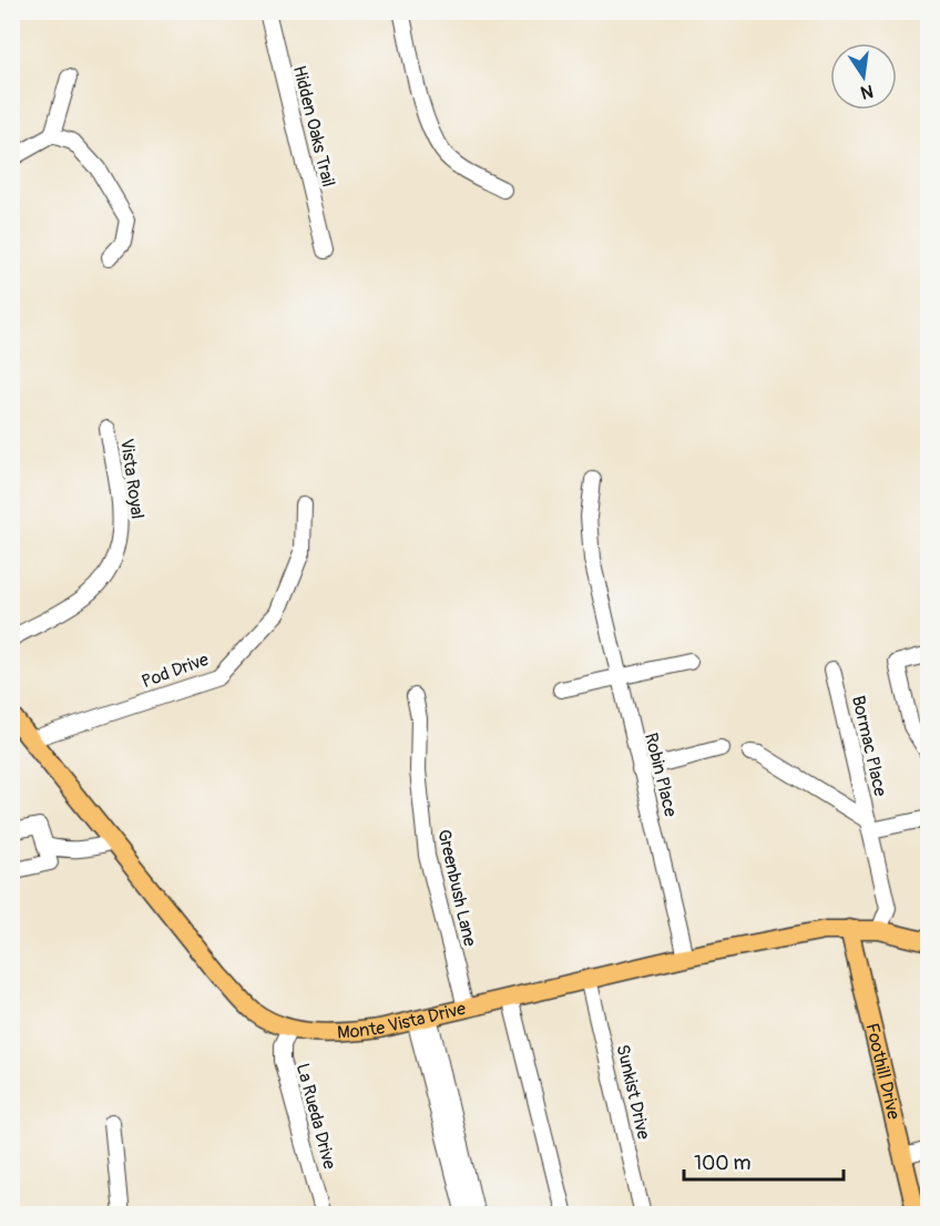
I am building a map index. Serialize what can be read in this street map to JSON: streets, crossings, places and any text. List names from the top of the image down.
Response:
{
  "streets": {
    "main road": ["Monte Vista Drive", "Foothill Drive"],
    "street": [
      "Hidden Oaks Trail",
      "Vista Royal",
      "Pod Drive",
      "Bormac Place",
      "Robin Place",
      "Greenbush Lane",
      "Sunkist Drive",
      "La Rueda Drive"
    ]
  },
  "crossings": [
    ["Pod Drive", "Monte Vista Drive"],
    ["Bormac Place", "Monte Vista Drive"],
    ["Robin Place", "Monte Vista Drive"],
    ["Greenbush Lane", "Monte Vista Drive"],
    ["Monte Vista Drive", "Foothill Drive"],
    ["Monte Vista Drive", "Sunkist Drive"],
    ["Monte Vista Drive", "La Rueda Drive"]
  ],
  "scale_bar": "100 m",
  "north": "bottom"
}
